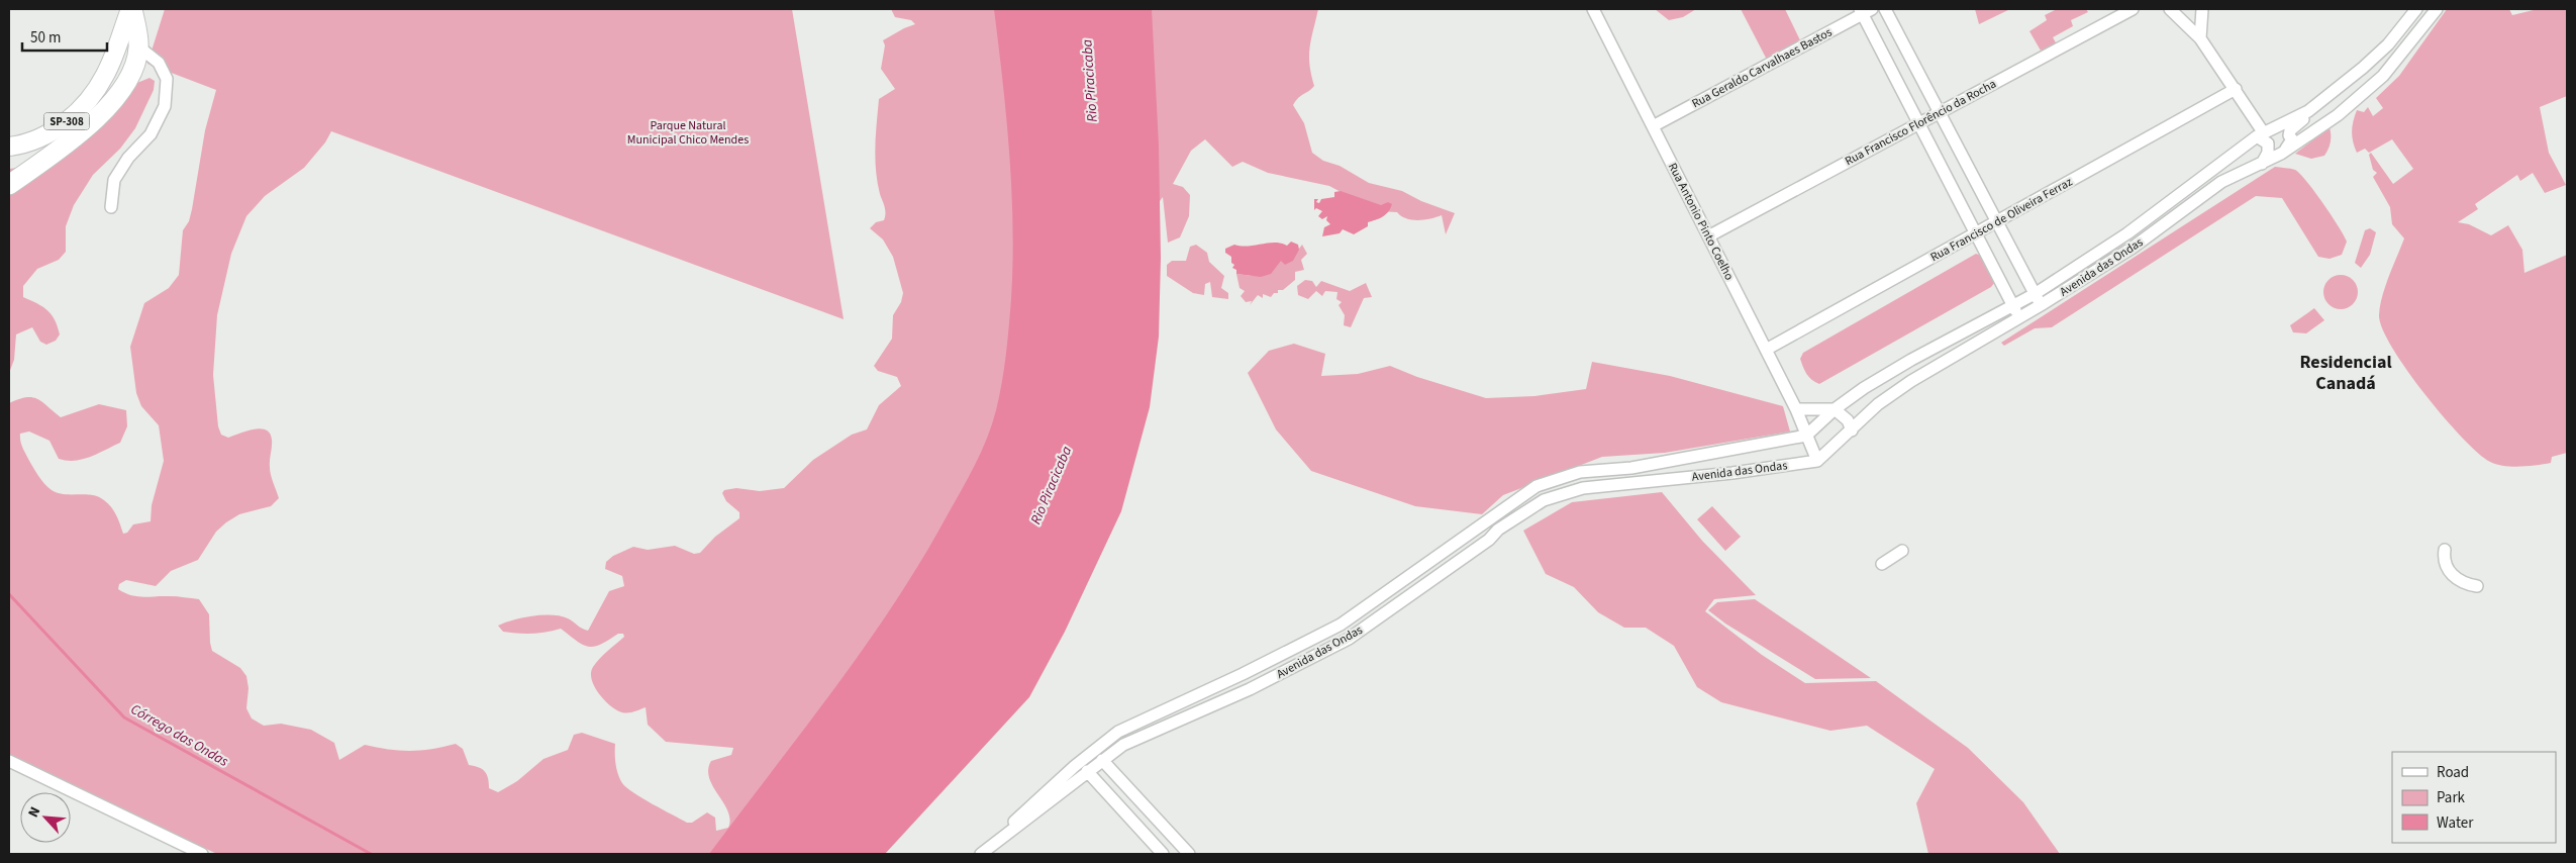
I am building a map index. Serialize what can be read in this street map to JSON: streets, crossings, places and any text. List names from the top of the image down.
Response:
{
  "streets": {
    "main road": ["SP-308"],
    "street": [
      "Rua Geraldo Carvalhaes Bastos",
      "Rua Francisco Florêncio da Rocha",
      "Rua Francisco de Oliveira Ferraz",
      "Rua Antonio Pinto Coelho",
      "Avenida das Ondas"
    ]
  },
  "crossings": [
    ["Rua Geraldo Carvalhaes Bastos", "Rua Antonio Pinto Coelho"],
    ["Rua Francisco Florêncio da Rocha", "Rua Antonio Pinto Coelho"],
    ["Rua Francisco de Oliveira Ferraz", "Rua Antonio Pinto Coelho"],
    ["Rua Antonio Pinto Coelho", "Avenida das Ondas"]
  ],
  "districts": ["Residencial Canadá"],
  "water": ["Rio Piracicaba", "Córrego das Ondas"],
  "parks": ["Parque Natural Municipal Chico Mendes"],
  "legend": ["Road", "Park", "Water"],
  "scale_bar": "50 m",
  "north": "top left"
}
